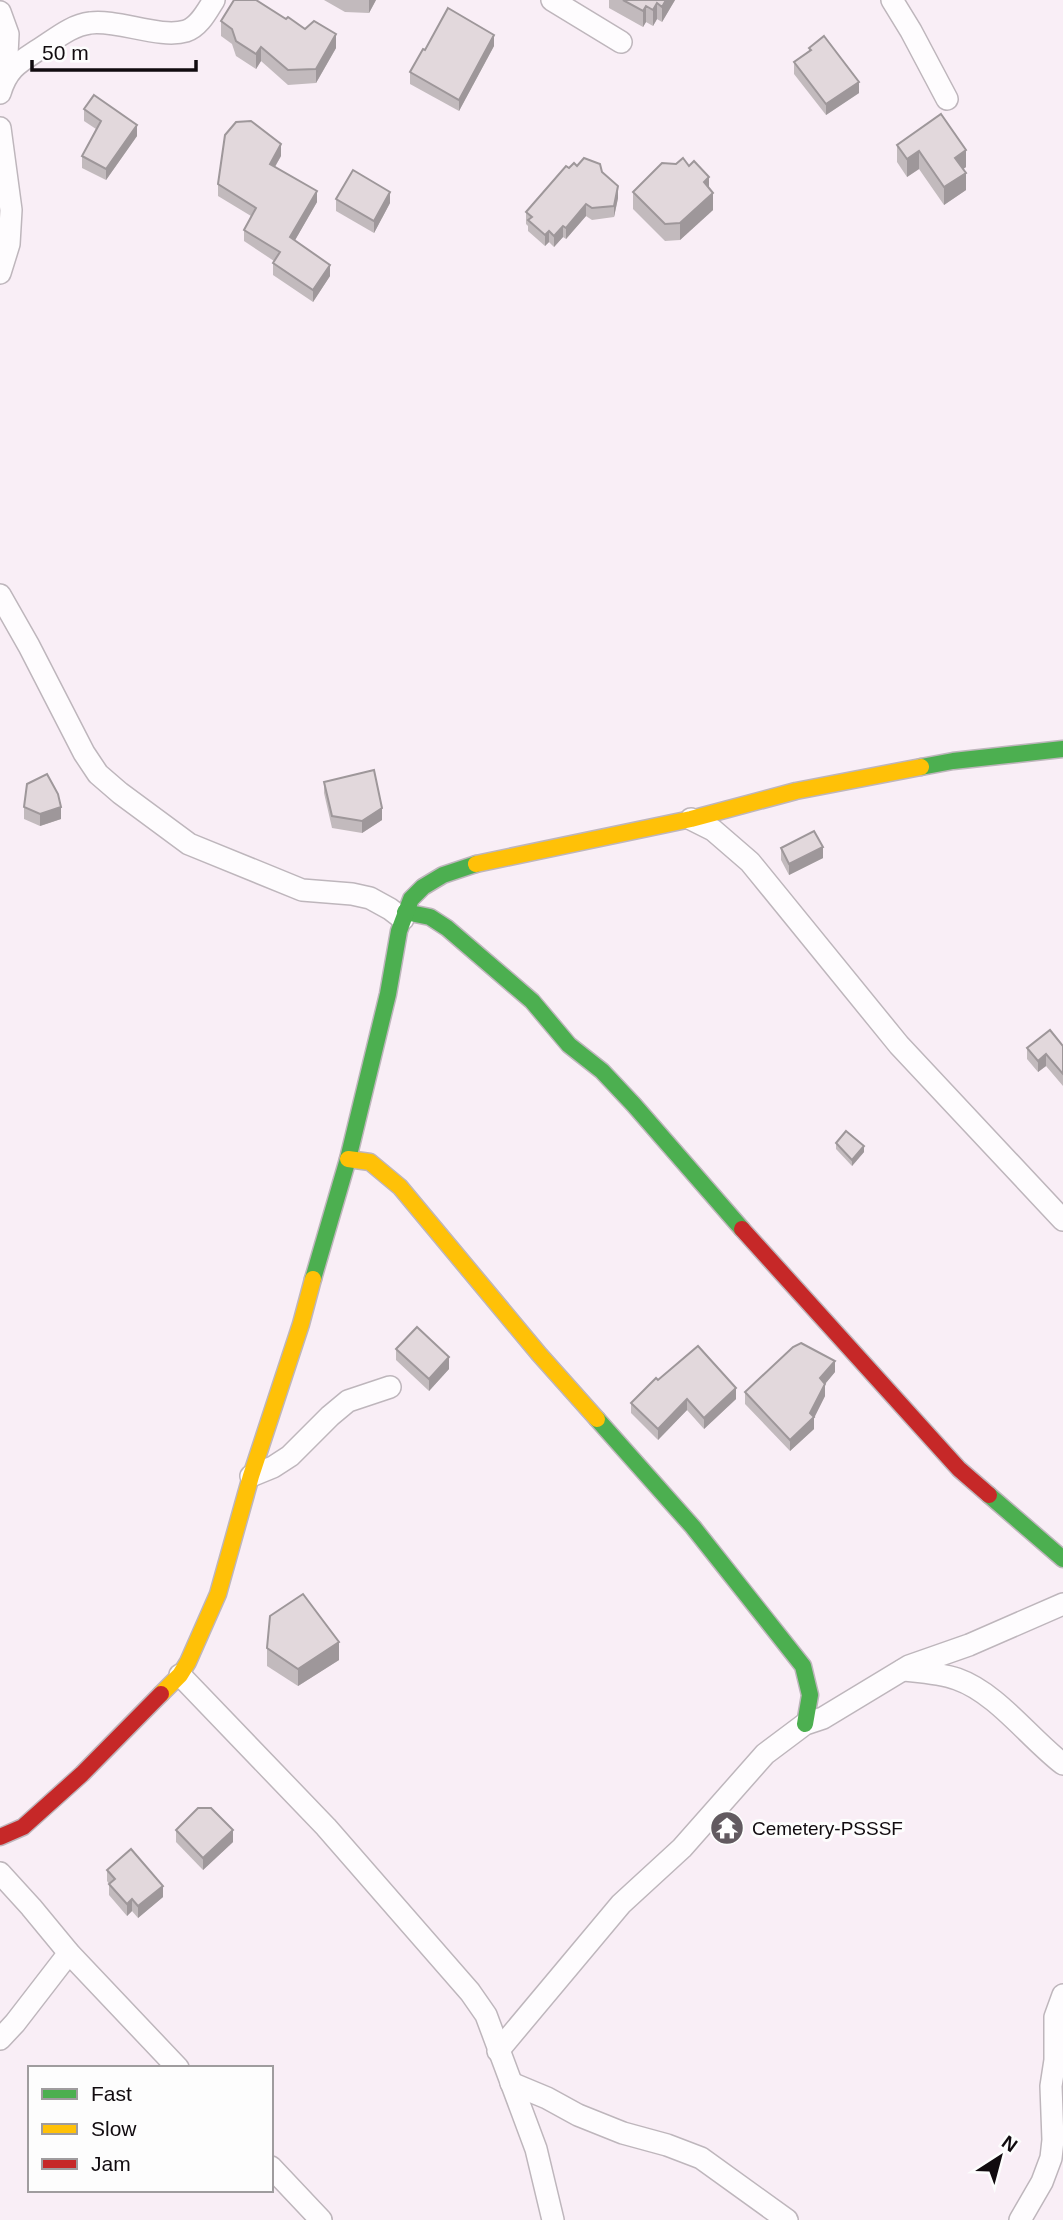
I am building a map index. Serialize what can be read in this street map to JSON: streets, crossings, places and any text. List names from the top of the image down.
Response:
{
  "places": {
    "temple": ["Cemetery-PSSSF"]
  },
  "legend": ["Fast", "Slow", "Jam"],
  "scale_bar": "50 m",
  "north": "top right"
}
